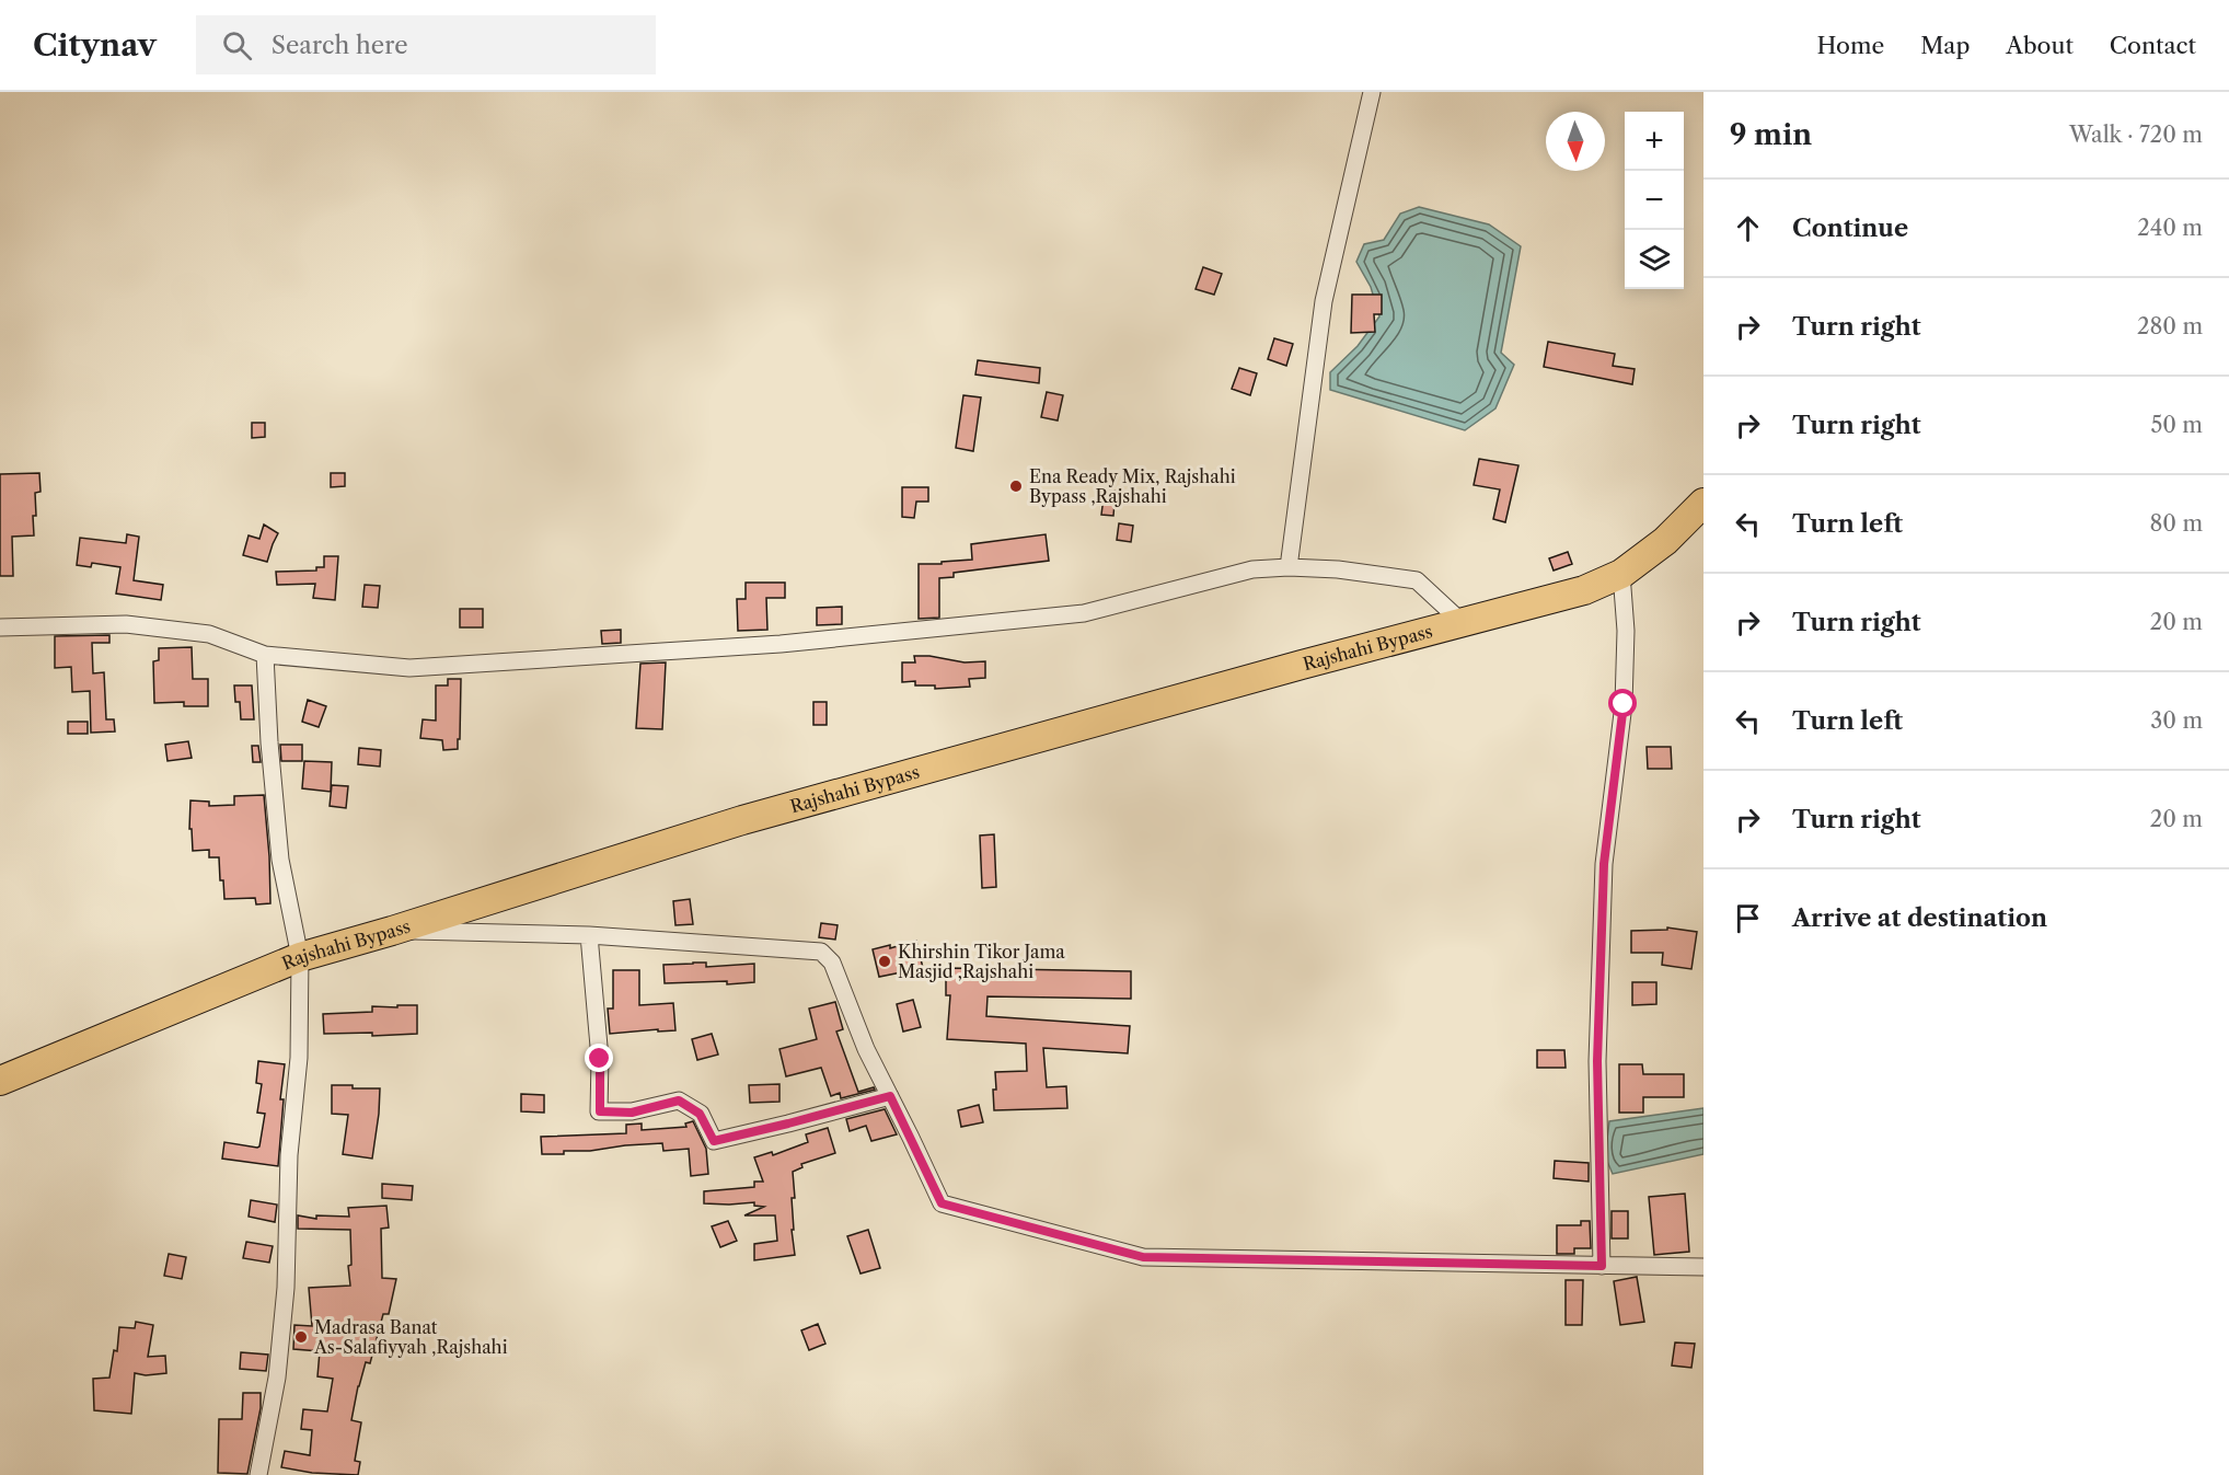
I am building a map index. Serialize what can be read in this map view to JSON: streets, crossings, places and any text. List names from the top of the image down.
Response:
{
  "streets": {
    "highway": ["Rajshahi Bypass"]
  },
  "places": ["Ena Ready Mix, Rajshahi Bypass ,Rajshahi", "Khirshin Tikor Jama Masjid ,Rajshahi", "Madrasa Banat As-Salafiyyah ,Rajshahi"],
  "north": "bottom",
  "page": {
    "header": "Citynav",
    "search": "Search here",
    "nav": [
      "Home",
      "Map",
      "About",
      "Contact"
    ],
    "heading": ["9 min", "Walk · 720 m"],
    "map_buttons": ["+", "−"],
    "list": [
      ["Continue", "240 m"],
      ["Turn right", "280 m"],
      ["Turn right", "50 m"],
      ["Turn left", "80 m"],
      ["Turn right", "20 m"],
      ["Turn left", "30 m"],
      ["Turn right", "20 m"],
      "Arrive at destination"
    ]
  }
}
